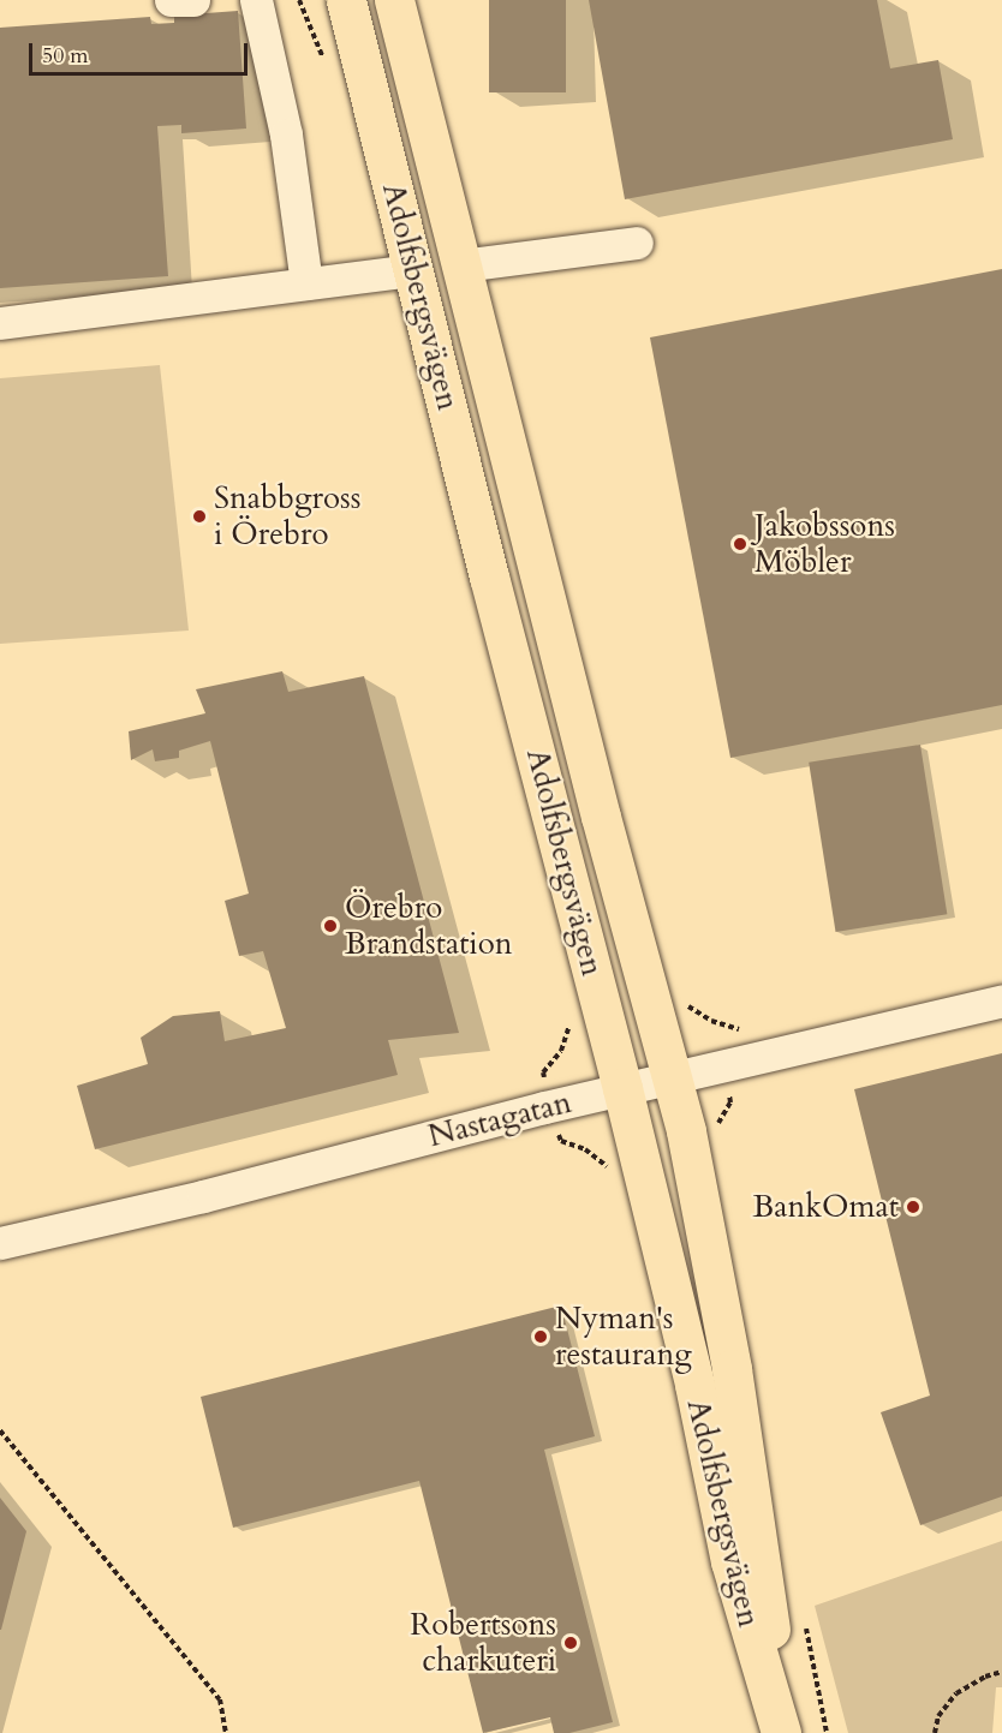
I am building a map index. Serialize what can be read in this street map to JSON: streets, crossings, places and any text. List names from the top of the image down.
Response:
{
  "streets": {
    "main road": ["Adolfsbergsvägen"],
    "street": ["Nastagatan"]
  },
  "crossings": [
    ["Adolfsbergsvägen", "Nastagatan"]
  ],
  "places": [
    "Snabbgross i Örebro",
    "Jakobssons Möbler",
    "Örebro Brandstation",
    "BankOmat",
    "Nyman's restaurang",
    "Robertsons charkuteri"
  ],
  "scale_bar": "50 m"
}
